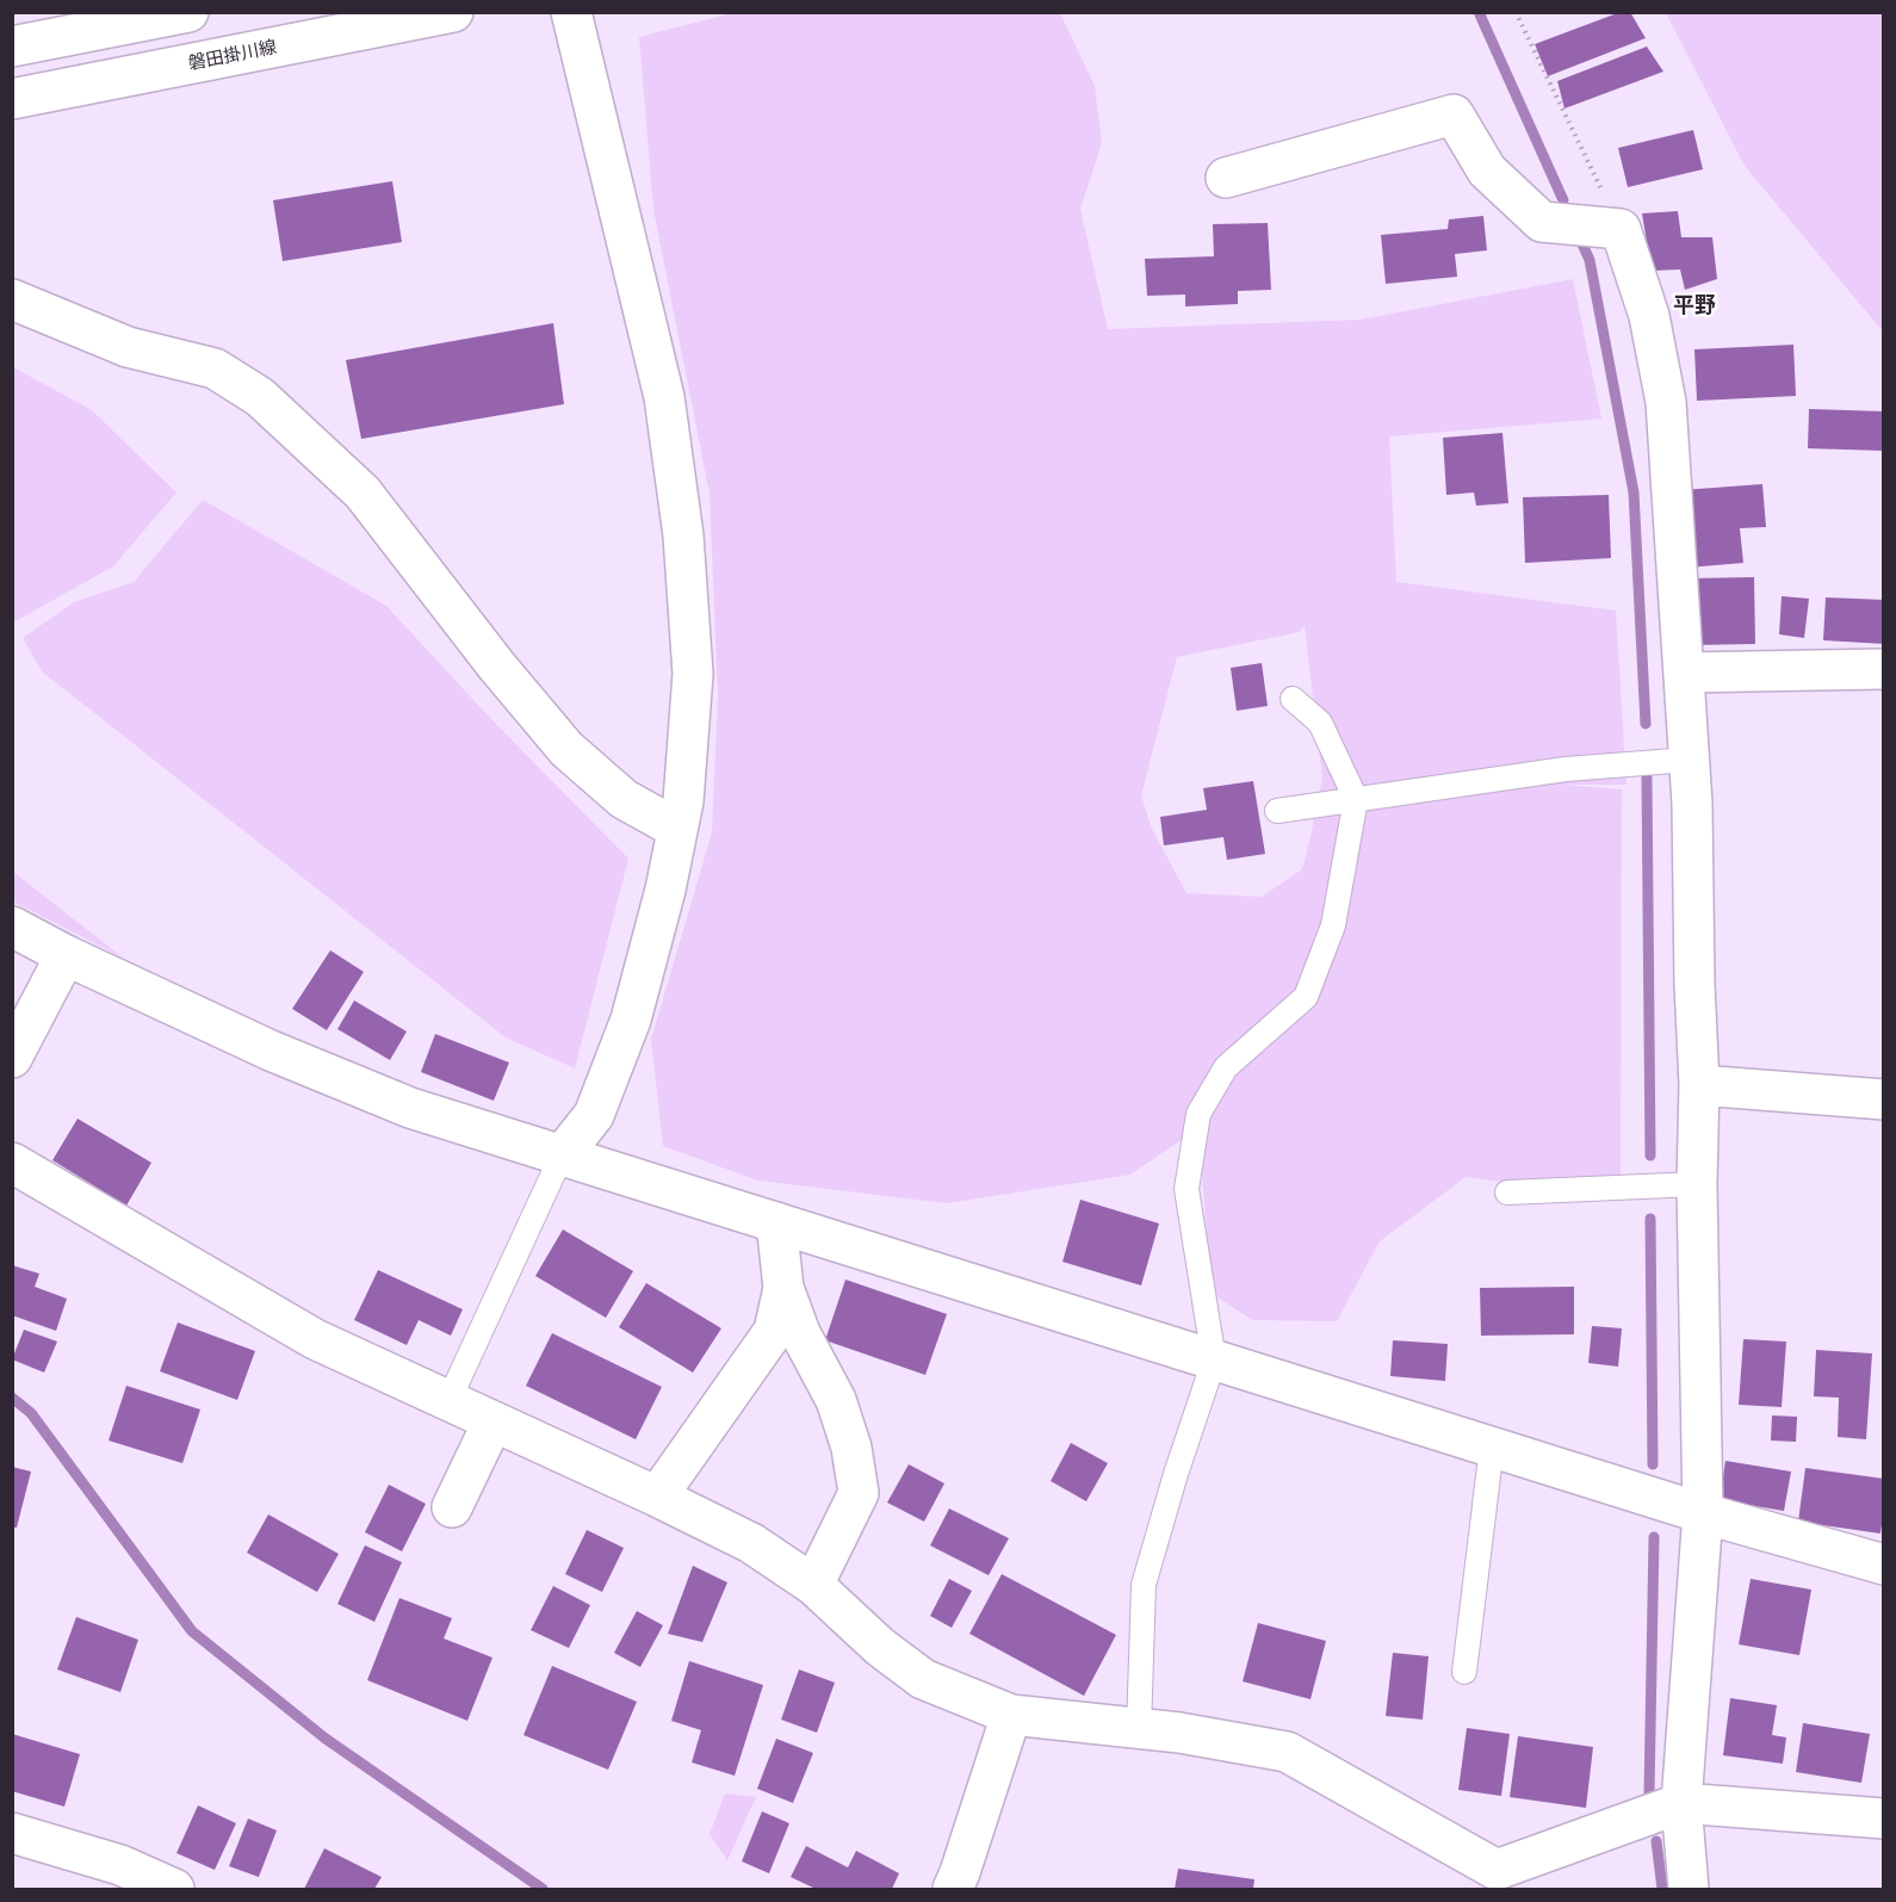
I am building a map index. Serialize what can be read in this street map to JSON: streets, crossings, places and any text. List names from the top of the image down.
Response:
{
  "streets": {
    "street": ["磐田掛川線"]
  },
  "districts": ["平野"]
}
